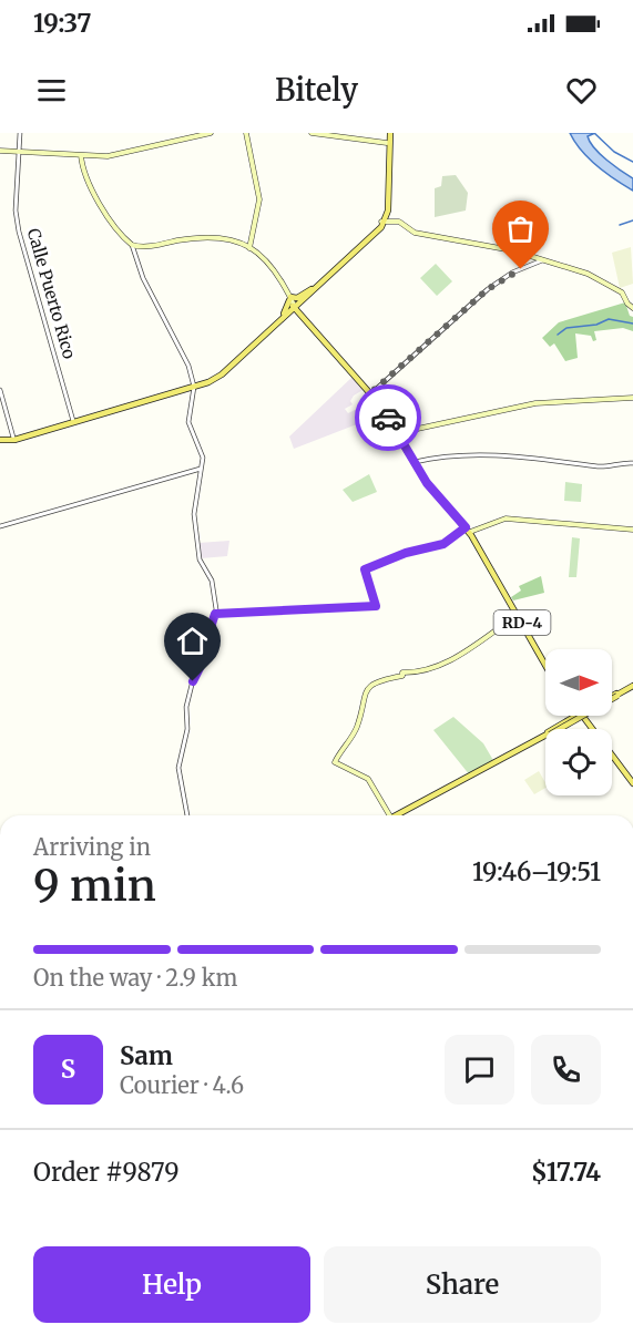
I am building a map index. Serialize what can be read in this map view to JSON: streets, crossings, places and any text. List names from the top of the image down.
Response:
{
  "streets": {
    "main road": ["RD-4"],
    "street": ["Calle Puerto Rico"]
  },
  "north": "right",
  "page": {
    "status": "19:37",
    "header": "Bitely",
    "heading": ["9 min", "Arriving in", "19:46–19:51"],
    "panel": [
      "Sam",
      "Courier · 4.6",
      "Order #9879",
      "$17.74"
    ],
    "bar": "On the way · 2.9 km",
    "round": "S",
    "buttons": ["Help", "Share"]
  }
}
